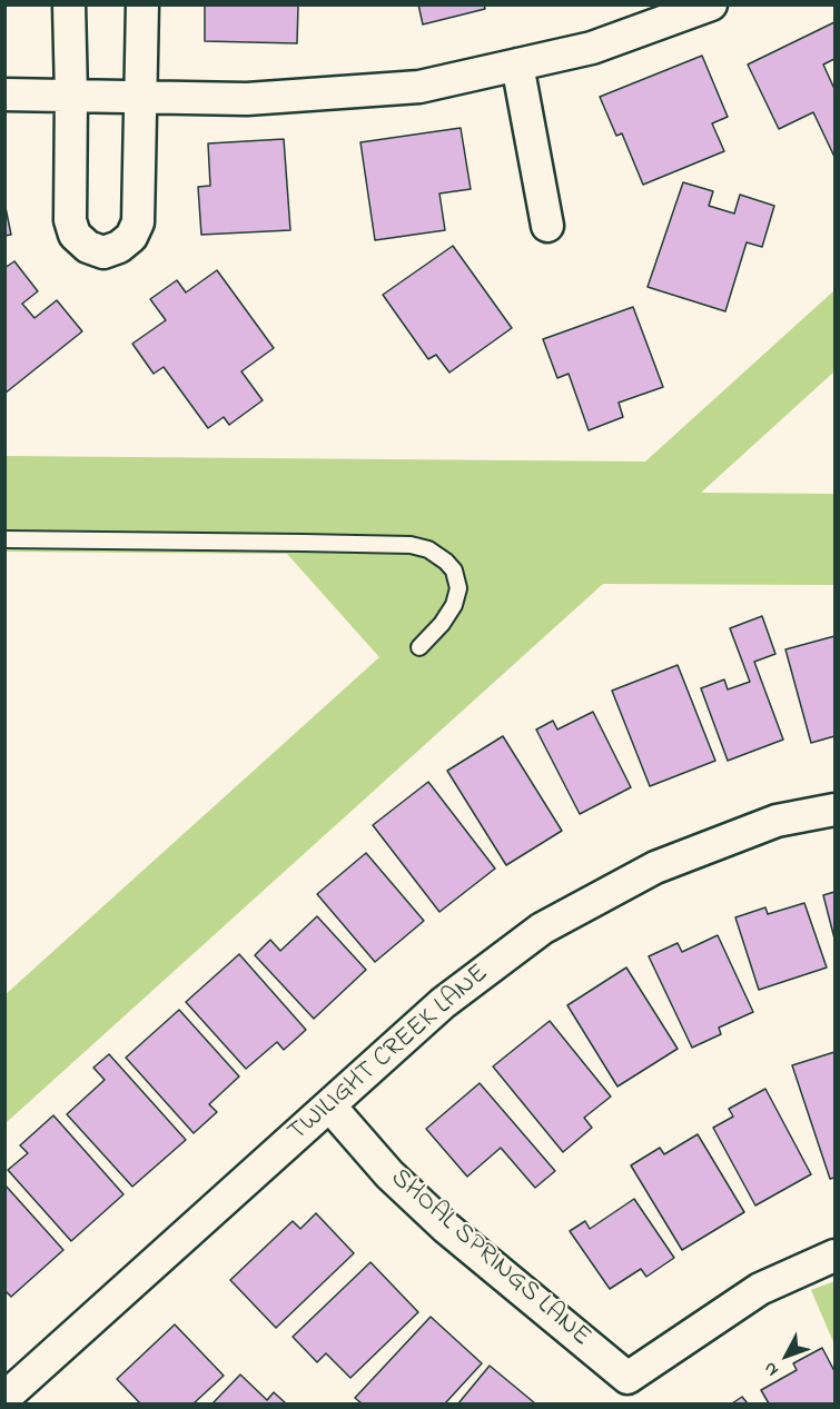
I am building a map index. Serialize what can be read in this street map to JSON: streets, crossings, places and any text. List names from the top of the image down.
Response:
{
  "streets": {
    "street": ["TWILIGHT CREEK LANE", "SHOAL SPRINGS LANE"]
  },
  "crossings": [
    ["TWILIGHT CREEK LANE", "SHOAL SPRINGS LANE"]
  ],
  "north": "bottom left"
}
